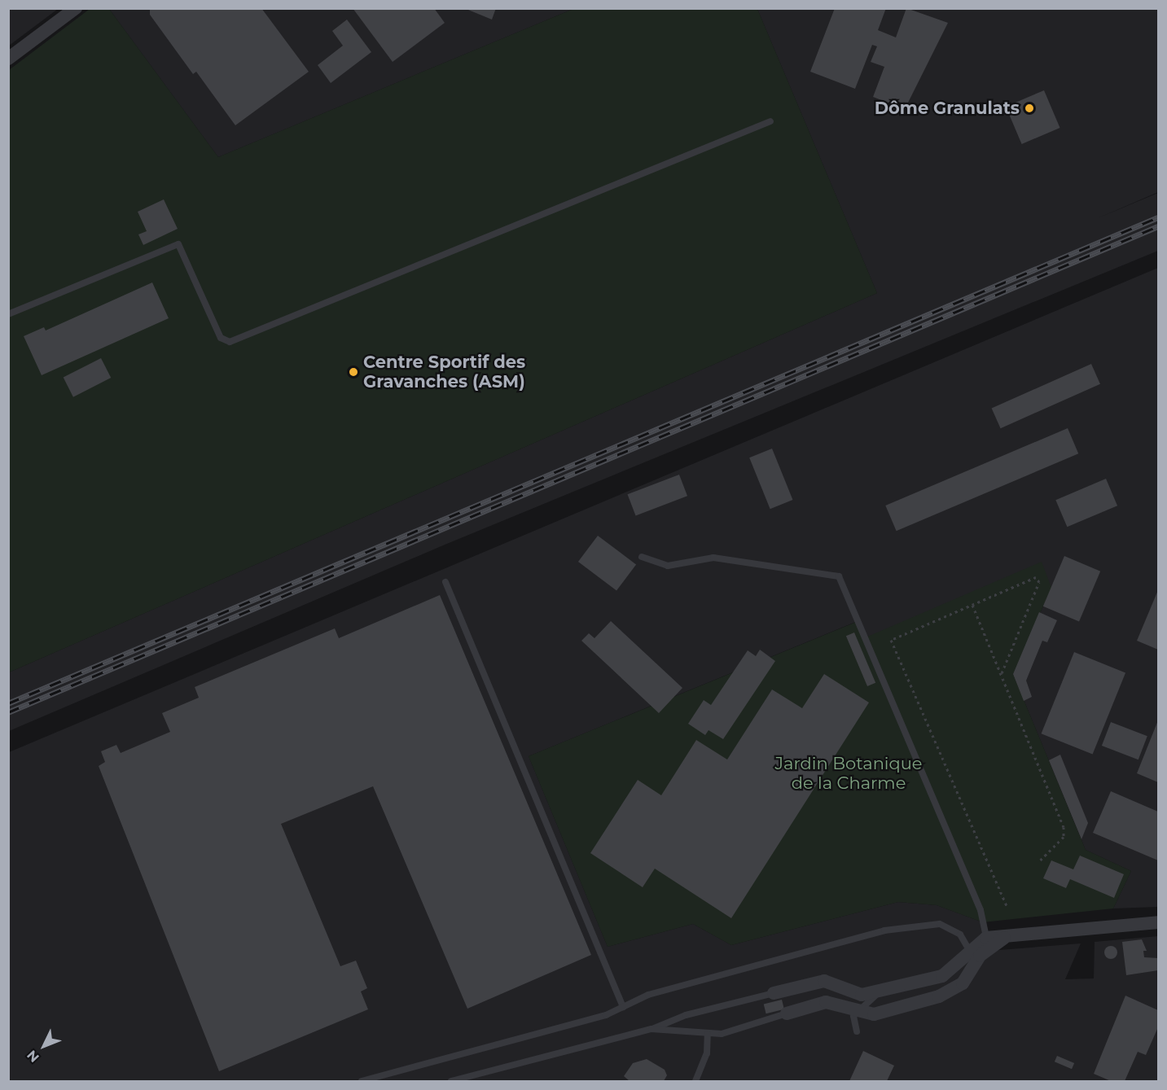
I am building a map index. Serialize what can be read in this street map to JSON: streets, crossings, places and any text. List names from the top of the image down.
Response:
{
  "parks": ["Jardin Botanique de la Charme"],
  "places": ["Dôme Granulats", "Centre Sportif des Gravanches (ASM)"],
  "north": "bottom left"
}
